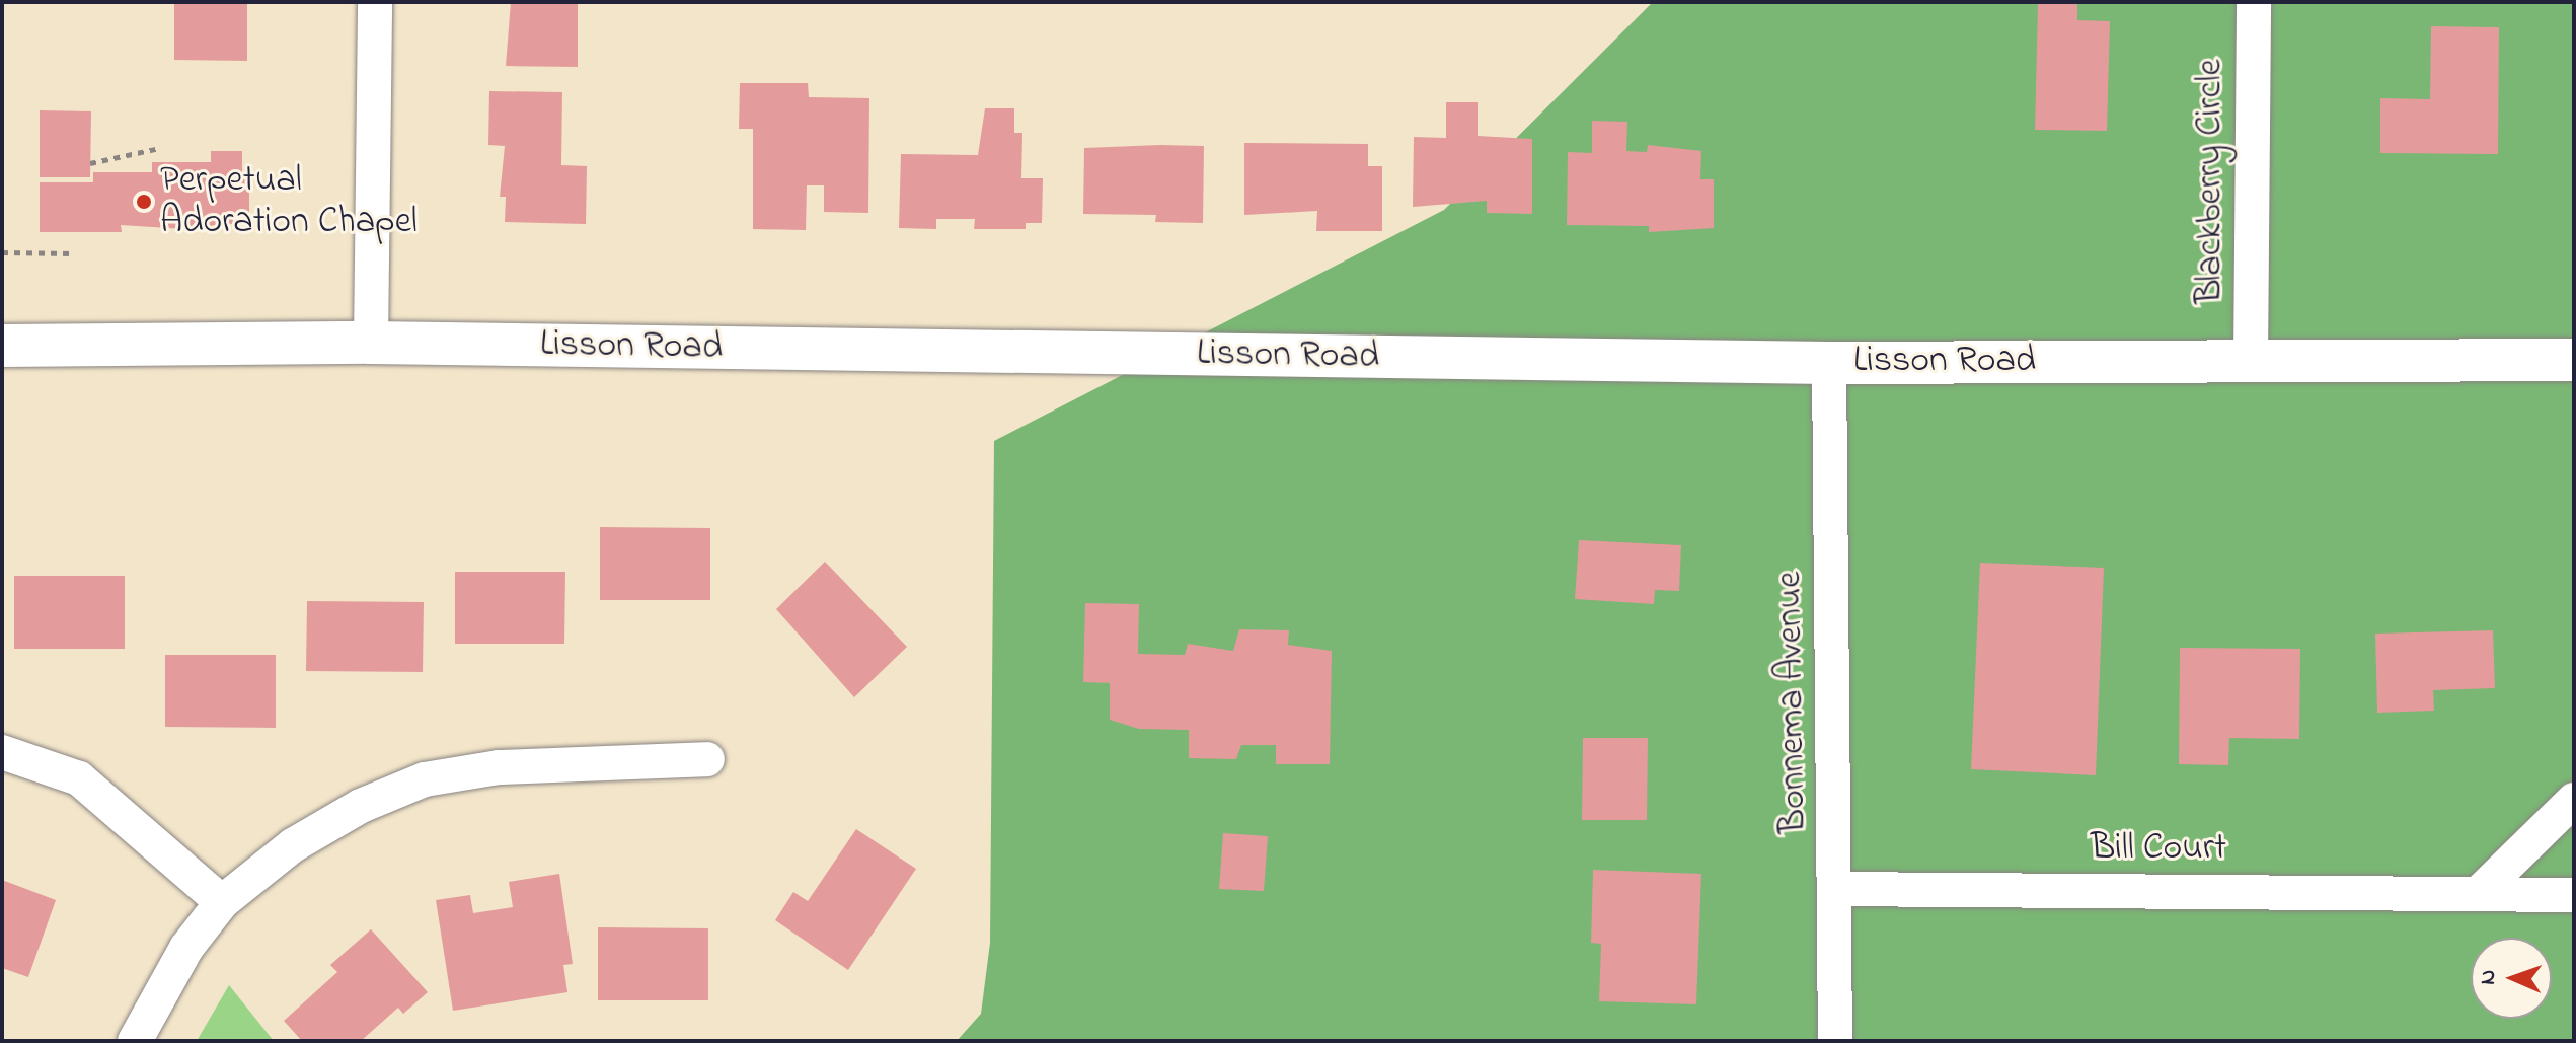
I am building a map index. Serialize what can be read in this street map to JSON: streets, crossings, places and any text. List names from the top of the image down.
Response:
{
  "streets": {
    "street": [
      "Blackberry Circle",
      "Lisson Road",
      "Bonnema Avenue",
      "Bill Court"
    ]
  },
  "crossings": [
    ["Blackberry Circle", "Lisson Road"],
    ["Lisson Road", "Bonnema Avenue"],
    ["Bonnema Avenue", "Bill Court"]
  ],
  "places": ["Perpetual Adoration Chapel"],
  "north": "left"
}
